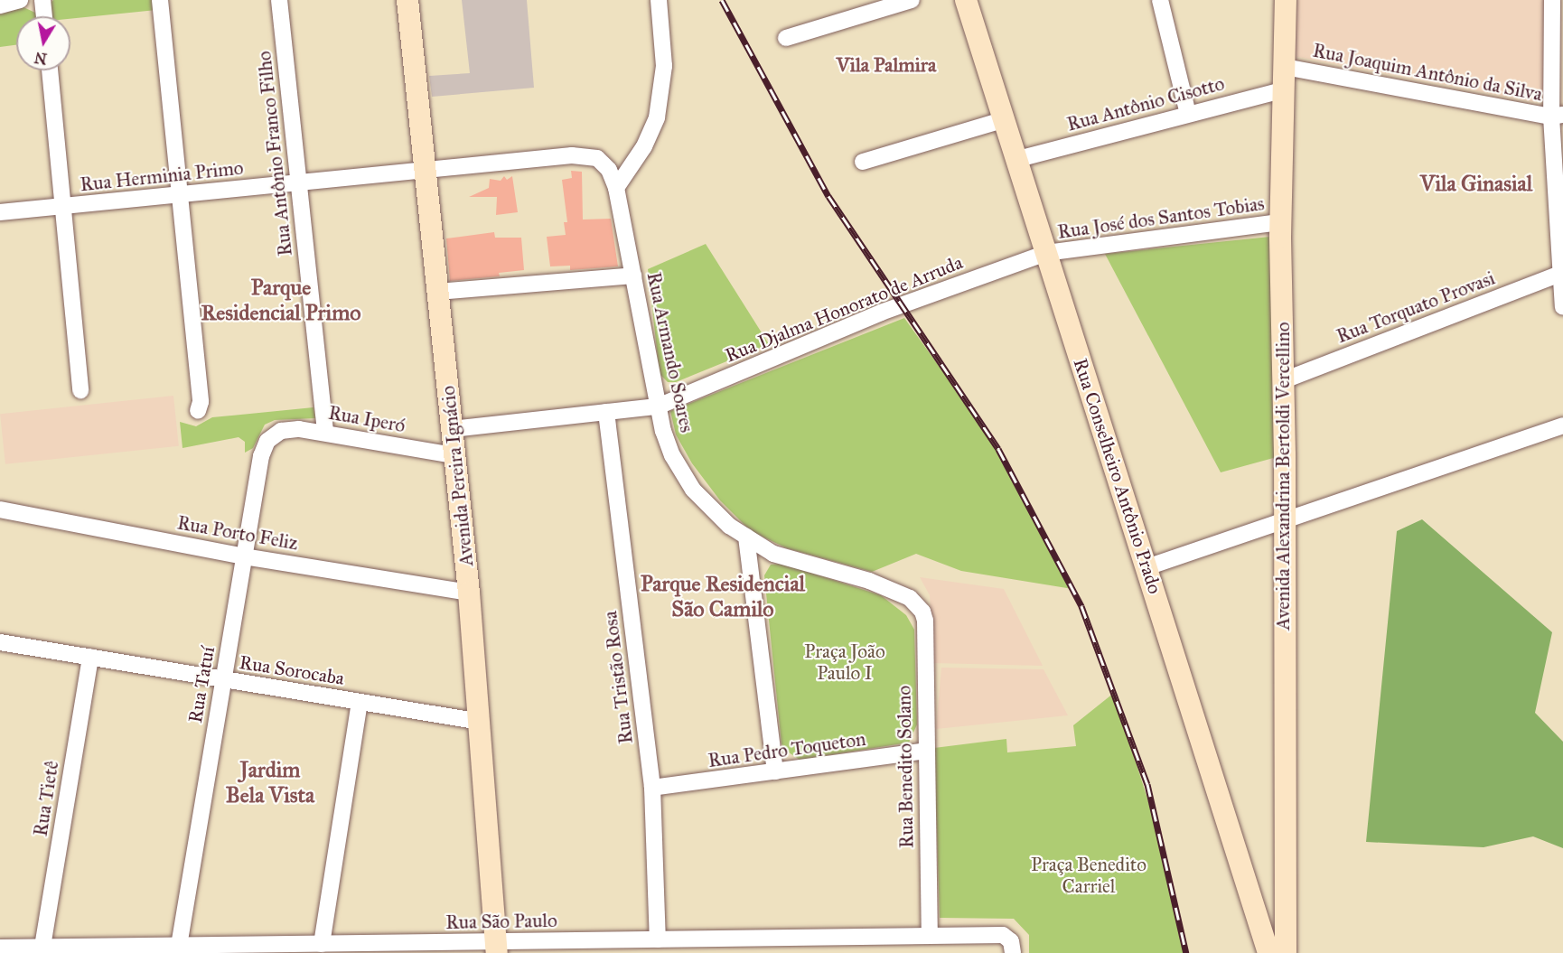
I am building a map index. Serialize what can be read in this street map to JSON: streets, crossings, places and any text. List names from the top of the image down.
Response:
{
  "streets": {
    "main road": ["Avenida Pereira Ignácio", "Rua Conselheiro Antônio Prado", "Avenida Alexandrina Bertoldi Vercellino"],
    "street": [
      "Rua Joaquim Antônio da Silva",
      "Rua Antônio Cisotto",
      "Rua Antônio Franco Filho",
      "Rua Herminia Primo",
      "Rua José dos Santos Tobias",
      "Rua Torquato Provasi",
      "Rua Djalma Honorato de Arruda",
      "Rua Armando Soares",
      "Rua Iperó",
      "Rua Porto Feliz",
      "Rua Sorocaba",
      "Rua Tristão Rosa",
      "Rua Tatuí",
      "Rua Pedro Toqueton",
      "Rua Benedito Solano",
      "Rua Tietê",
      "Rua São Paulo"
    ]
  },
  "crossings": [
    ["Rua Joaquim Antônio da Silva", "Avenida Alexandrina Bertoldi Vercellino"],
    ["Rua Antônio Cisotto", "Rua Conselheiro Antônio Prado"],
    ["Rua Antônio Cisotto", "Avenida Alexandrina Bertoldi Vercellino"],
    ["Rua Antônio Franco Filho", "Rua Herminia Primo"],
    ["Rua Antônio Franco Filho", "Rua Iperó"],
    ["Rua Herminia Primo", "Rua Armando Soares"],
    ["Rua Herminia Primo", "Avenida Pereira Ignácio"],
    ["Rua José dos Santos Tobias", "Rua Djalma Honorato de Arruda"],
    ["Rua José dos Santos Tobias", "Rua Conselheiro Antônio Prado"],
    ["Rua José dos Santos Tobias", "Avenida Alexandrina Bertoldi Vercellino"],
    ["Rua Torquato Provasi", "Avenida Alexandrina Bertoldi Vercellino"],
    ["Rua Djalma Honorato de Arruda", "Rua Armando Soares"],
    ["Rua Djalma Honorato de Arruda", "Avenida Pereira Ignácio"],
    ["Rua Djalma Honorato de Arruda", "Rua Conselheiro Antônio Prado"],
    ["Rua Djalma Honorato de Arruda", "Rua Tristão Rosa"],
    ["Rua Armando Soares", "Rua Benedito Solano"],
    ["Rua Iperó", "Avenida Pereira Ignácio"],
    ["Rua Iperó", "Rua Tatuí"],
    ["Avenida Pereira Ignácio", "Rua Porto Feliz"],
    ["Avenida Pereira Ignácio", "Rua Sorocaba"],
    ["Avenida Pereira Ignácio", "Rua São Paulo"],
    ["Rua Porto Feliz", "Rua Tatuí"],
    ["Rua Sorocaba", "Rua Tatuí"],
    ["Rua Sorocaba", "Rua Tietê"],
    ["Rua Tristão Rosa", "Rua Pedro Toqueton"],
    ["Rua Tristão Rosa", "Rua São Paulo"],
    ["Rua Tatuí", "Rua São Paulo"],
    ["Rua Pedro Toqueton", "Rua Benedito Solano"],
    ["Rua Benedito Solano", "Rua São Paulo"],
    ["Rua Tietê", "Rua São Paulo"]
  ],
  "districts": [
    "Vila Palmira",
    "Vila Ginasial",
    "Parque Residencial Primo",
    "Parque Residencial São Camilo",
    "Jardim Bela Vista"
  ],
  "parks": ["Praça João Paulo I", "Praça Benedito Carriel"],
  "north": "bottom"
}
